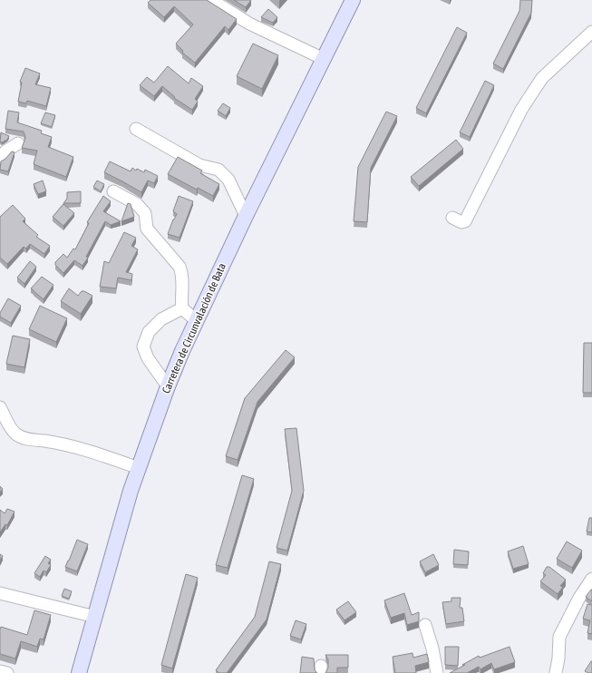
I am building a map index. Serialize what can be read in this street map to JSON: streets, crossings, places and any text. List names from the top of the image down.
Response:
{
  "streets": {
    "main road": ["Carretera de Circunvalación de Bata"]
  }
}
